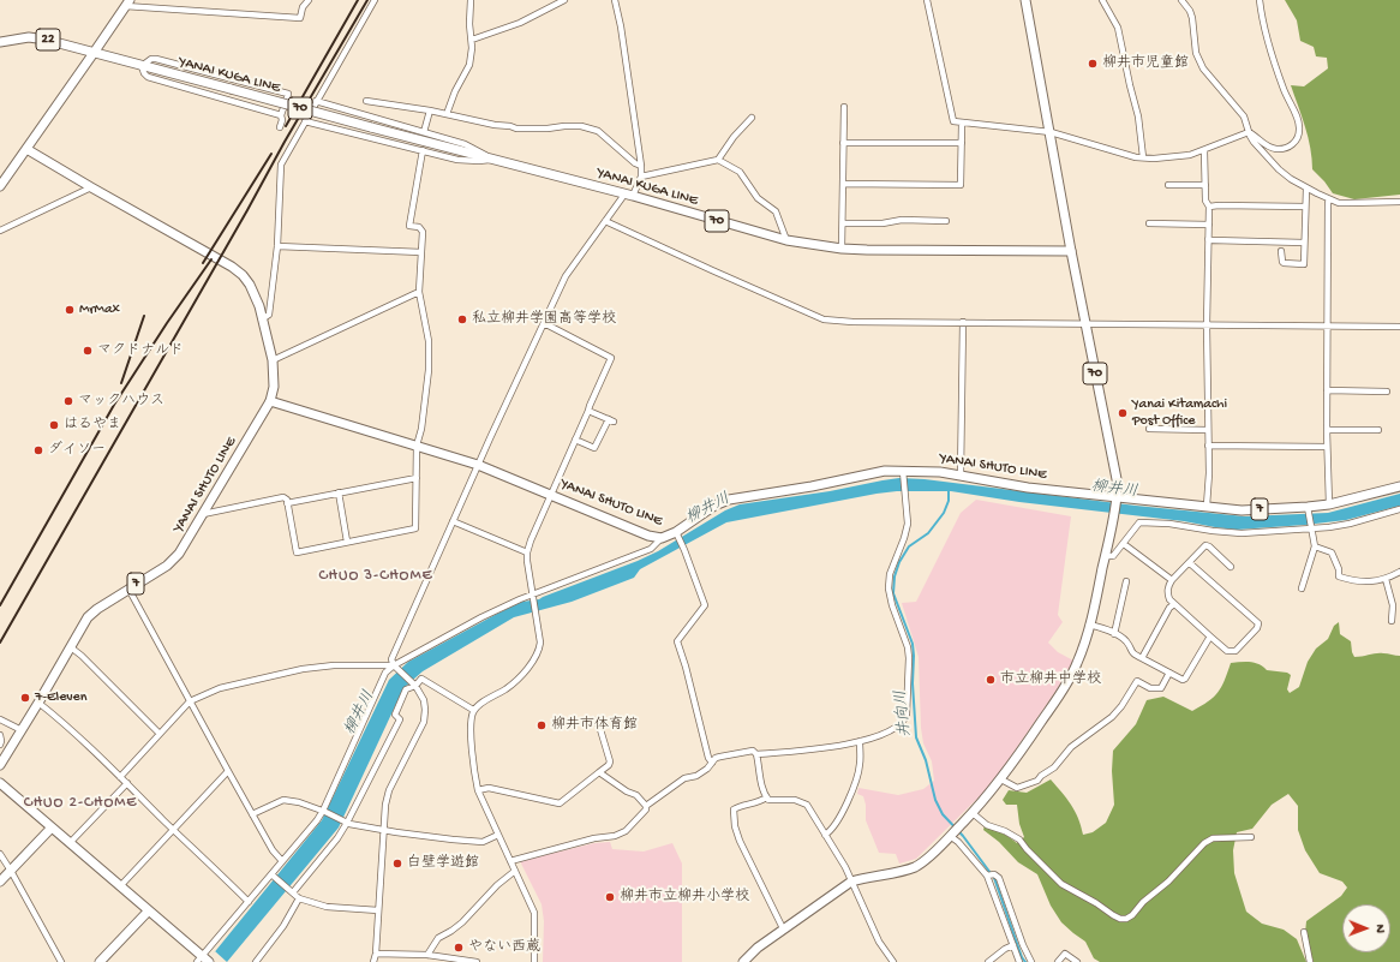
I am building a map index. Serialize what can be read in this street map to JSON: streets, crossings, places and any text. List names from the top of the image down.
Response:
{
  "streets": {
    "main road": [
      "22",
      "YANAI KUGA LINE",
      "70",
      "YANAI SHUTO LINE",
      "7"
    ]
  },
  "crossings": [
    ["22", "YANAI KUGA LINE"],
    ["YANAI KUGA LINE", "70"],
    ["70", "YANAI SHUTO LINE"]
  ],
  "districts": ["CHUO 3-CHOME", "CHUO 2-CHOME"],
  "water": ["柳井川", "井向川"],
  "places": [
    "柳井市児童館",
    "MrMax",
    "私立柳井学園高等学校",
    "マクドナルド",
    "マックハウス",
    "Yanai Kitamachi Post Office",
    "はるやま",
    "ダイソー",
    "市立柳井中学校",
    "7-Eleven",
    "柳井市体育館",
    "白壁学遊館",
    "柳井市立柳井小学校",
    "やない西蔵"
  ],
  "north": "right"
}
